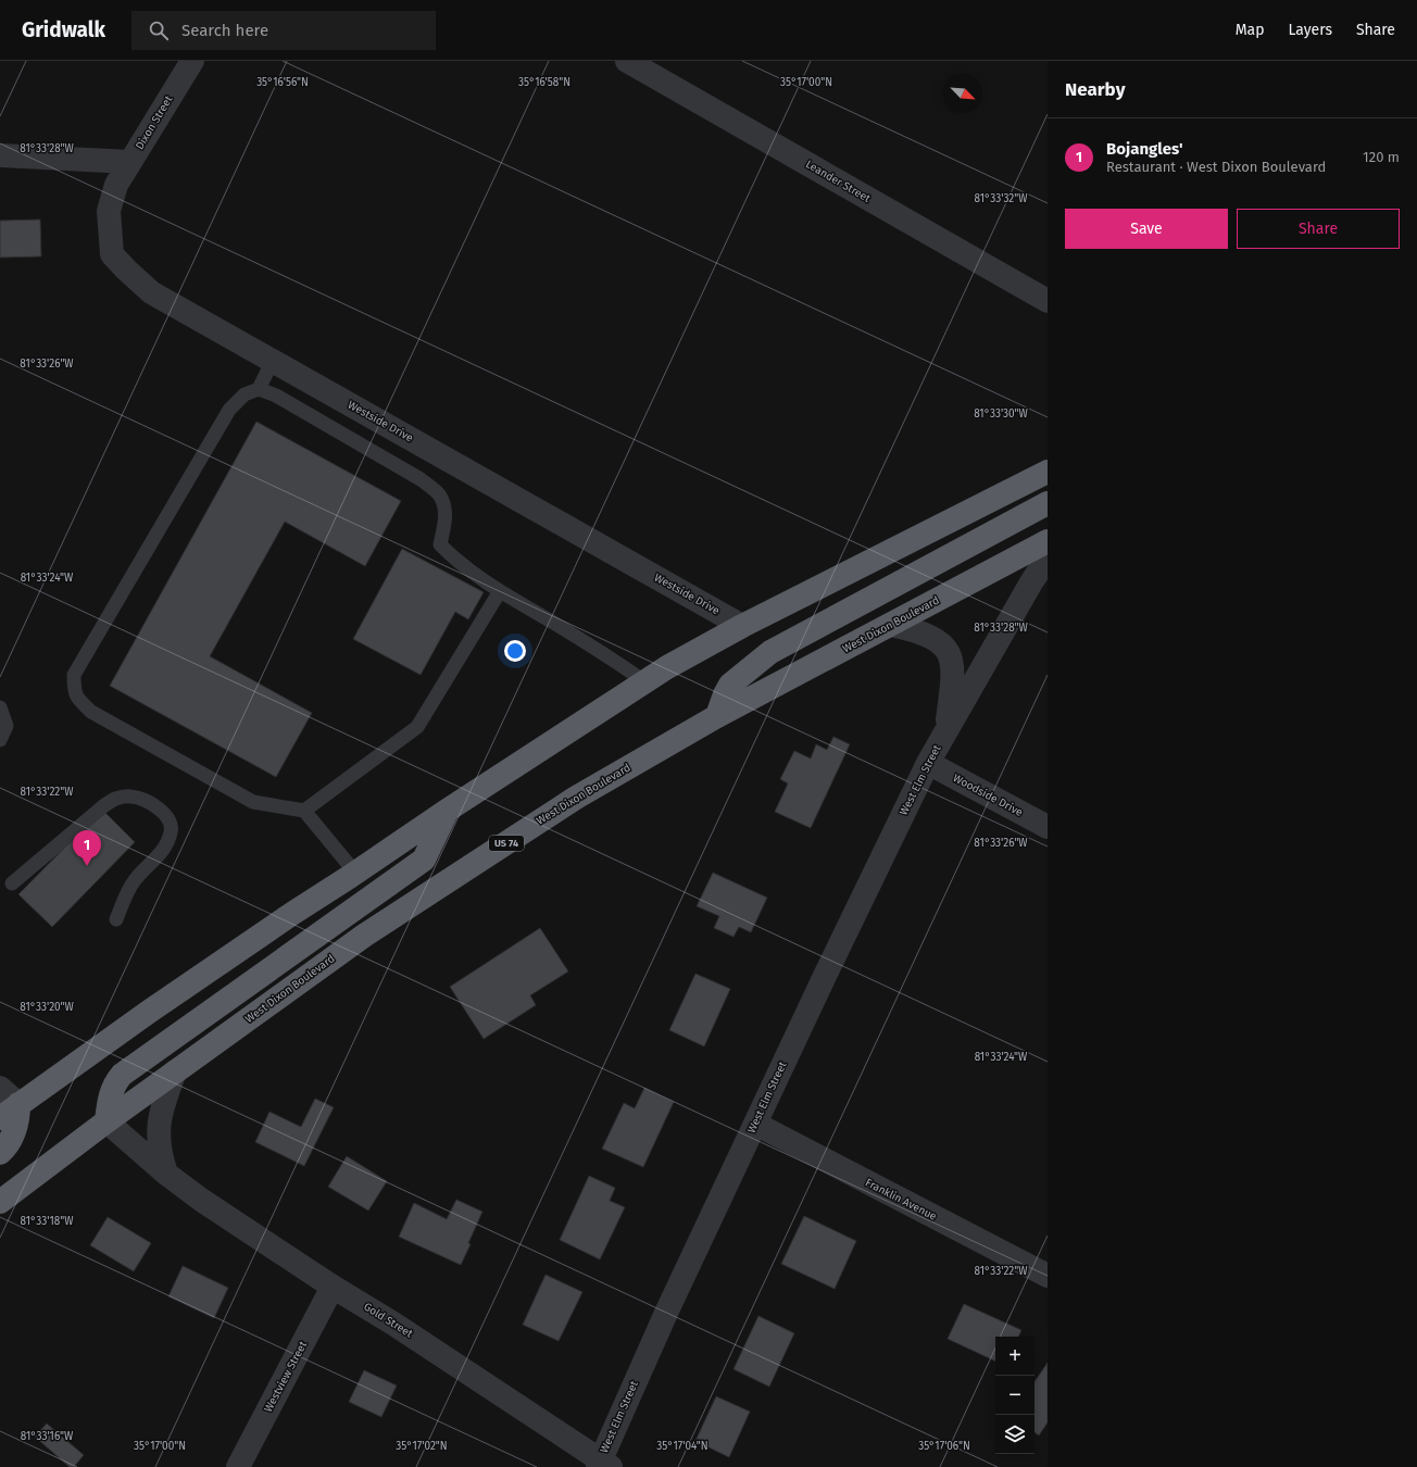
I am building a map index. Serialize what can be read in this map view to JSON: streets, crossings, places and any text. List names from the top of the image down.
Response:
{
  "streets": {
    "highway": ["West Dixon Boulevard", "US 74"],
    "street": [
      "Dixon Street",
      "Leander Street",
      "Westside Drive",
      "West Elm Street",
      "Woodside Drive",
      "Franklin Avenue",
      "Gold Street",
      "Westview Street"
    ]
  },
  "crossings": [
    ["Dixon Street", "Westside Drive"],
    ["West Dixon Boulevard", "West Elm Street"],
    ["West Dixon Boulevard", "Gold Street"],
    ["West Elm Street", "Woodside Drive"],
    ["West Elm Street", "Franklin Avenue"],
    ["West Elm Street", "Gold Street"],
    ["Gold Street", "Westview Street"]
  ],
  "north": "bottom right",
  "page": {
    "header": "Gridwalk",
    "search": "Search here",
    "nav": ["Map", "Layers", "Share"],
    "heading": "Nearby",
    "list": [
      {
        "mark": "1",
        "name": "Bojangles'",
        "note": "Restaurant · West Dixon Boulevard",
        "value": "120 m"
      }
    ],
    "buttons": ["Save", "Share"],
    "pins": "1",
    "map_buttons": ["+", "−"]
  },
  "coordinates": [
    "35°16'56\"N",
    "35°16'58\"N",
    "35°17'00\"N",
    "81°33'28\"W",
    "81°33'32\"W",
    "81°33'26\"W",
    "81°33'30\"W",
    "81°33'24\"W",
    "81°33'22\"W",
    "81°33'20\"W",
    "81°33'18\"W",
    "81°33'16\"W",
    "35°17'02\"N",
    "35°17'04\"N",
    "35°17'06\"N"
  ]
}
